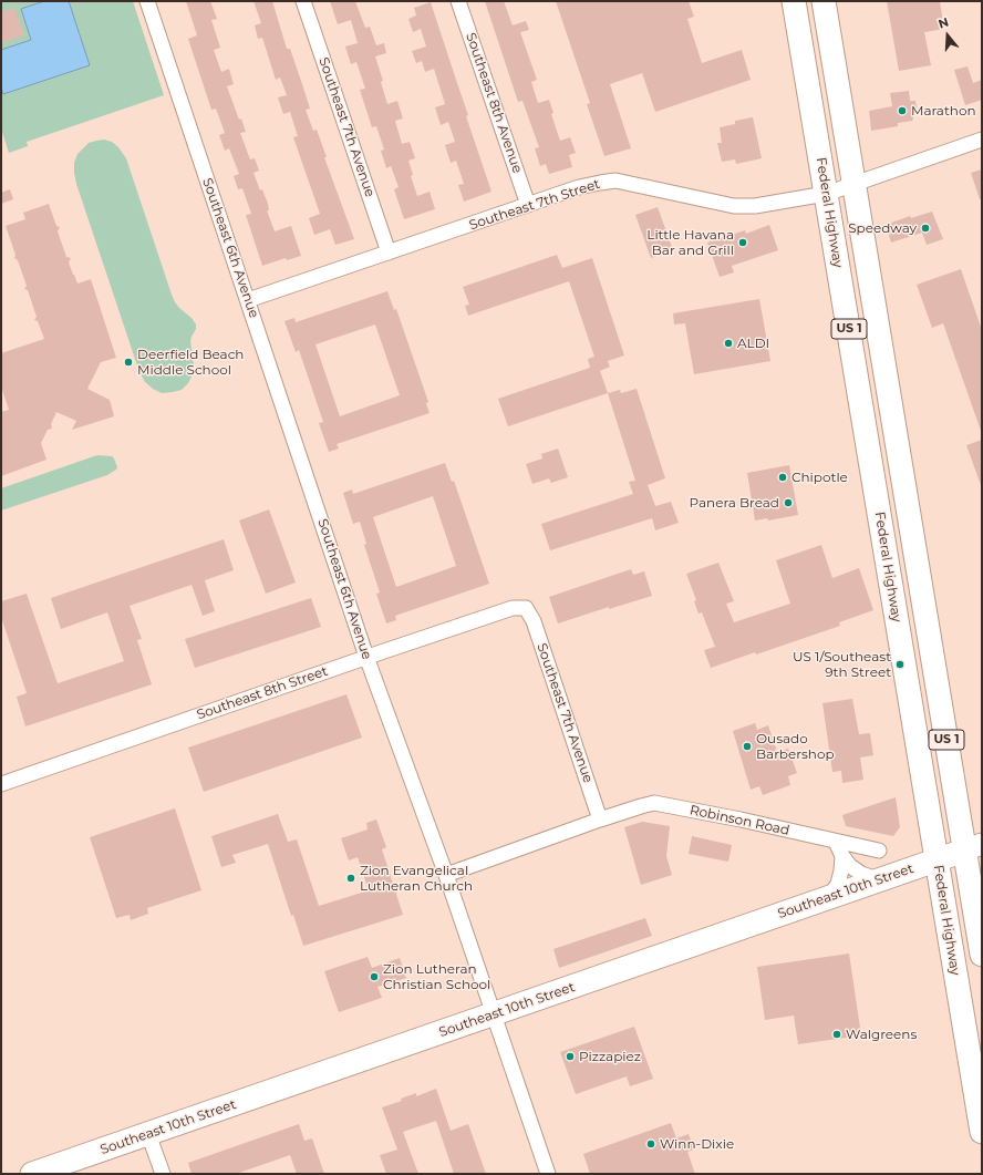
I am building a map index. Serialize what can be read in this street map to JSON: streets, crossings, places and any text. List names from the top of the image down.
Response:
{
  "streets": {
    "main road": ["Federal Highway", "US 1", "Southeast 10th Street"],
    "street": [
      "Southeast 8th Avenue",
      "Southeast 7th Avenue",
      "Southeast 7th Street",
      "Southeast 6th Avenue",
      "Southeast 8th Street",
      "Robinson Road"
    ]
  },
  "crossings": [
    ["Southeast 8th Avenue", "Southeast 7th Street"],
    ["Southeast 7th Avenue", "Southeast 7th Street"],
    ["Southeast 7th Avenue", "Southeast 8th Street"],
    ["Southeast 7th Avenue", "Robinson Road"],
    ["Southeast 7th Street", "Federal Highway"],
    ["Southeast 7th Street", "Southeast 6th Avenue"],
    ["Southeast 7th Street", "US 1"],
    ["Federal Highway", "Southeast 10th Street"],
    ["Southeast 6th Avenue", "Southeast 8th Street"],
    ["Southeast 6th Avenue", "Robinson Road"],
    ["Southeast 6th Avenue", "Southeast 10th Street"],
    ["US 1", "Southeast 10th Street"]
  ],
  "places": [
    "Marathon",
    "Speedway",
    "Little Havana Bar and Grill",
    "ALDI",
    "Deerfield Beach Middle School",
    "Chipotle",
    "Panera Bread",
    "US 1/Southeast 9th Street",
    "Ousado Barbershop",
    "Zion Evangelical Lutheran Church",
    "Zion Lutheran Christian School",
    "Walgreens",
    "Pizzapiez",
    "Winn-Dixie"
  ],
  "north": "top"
}
